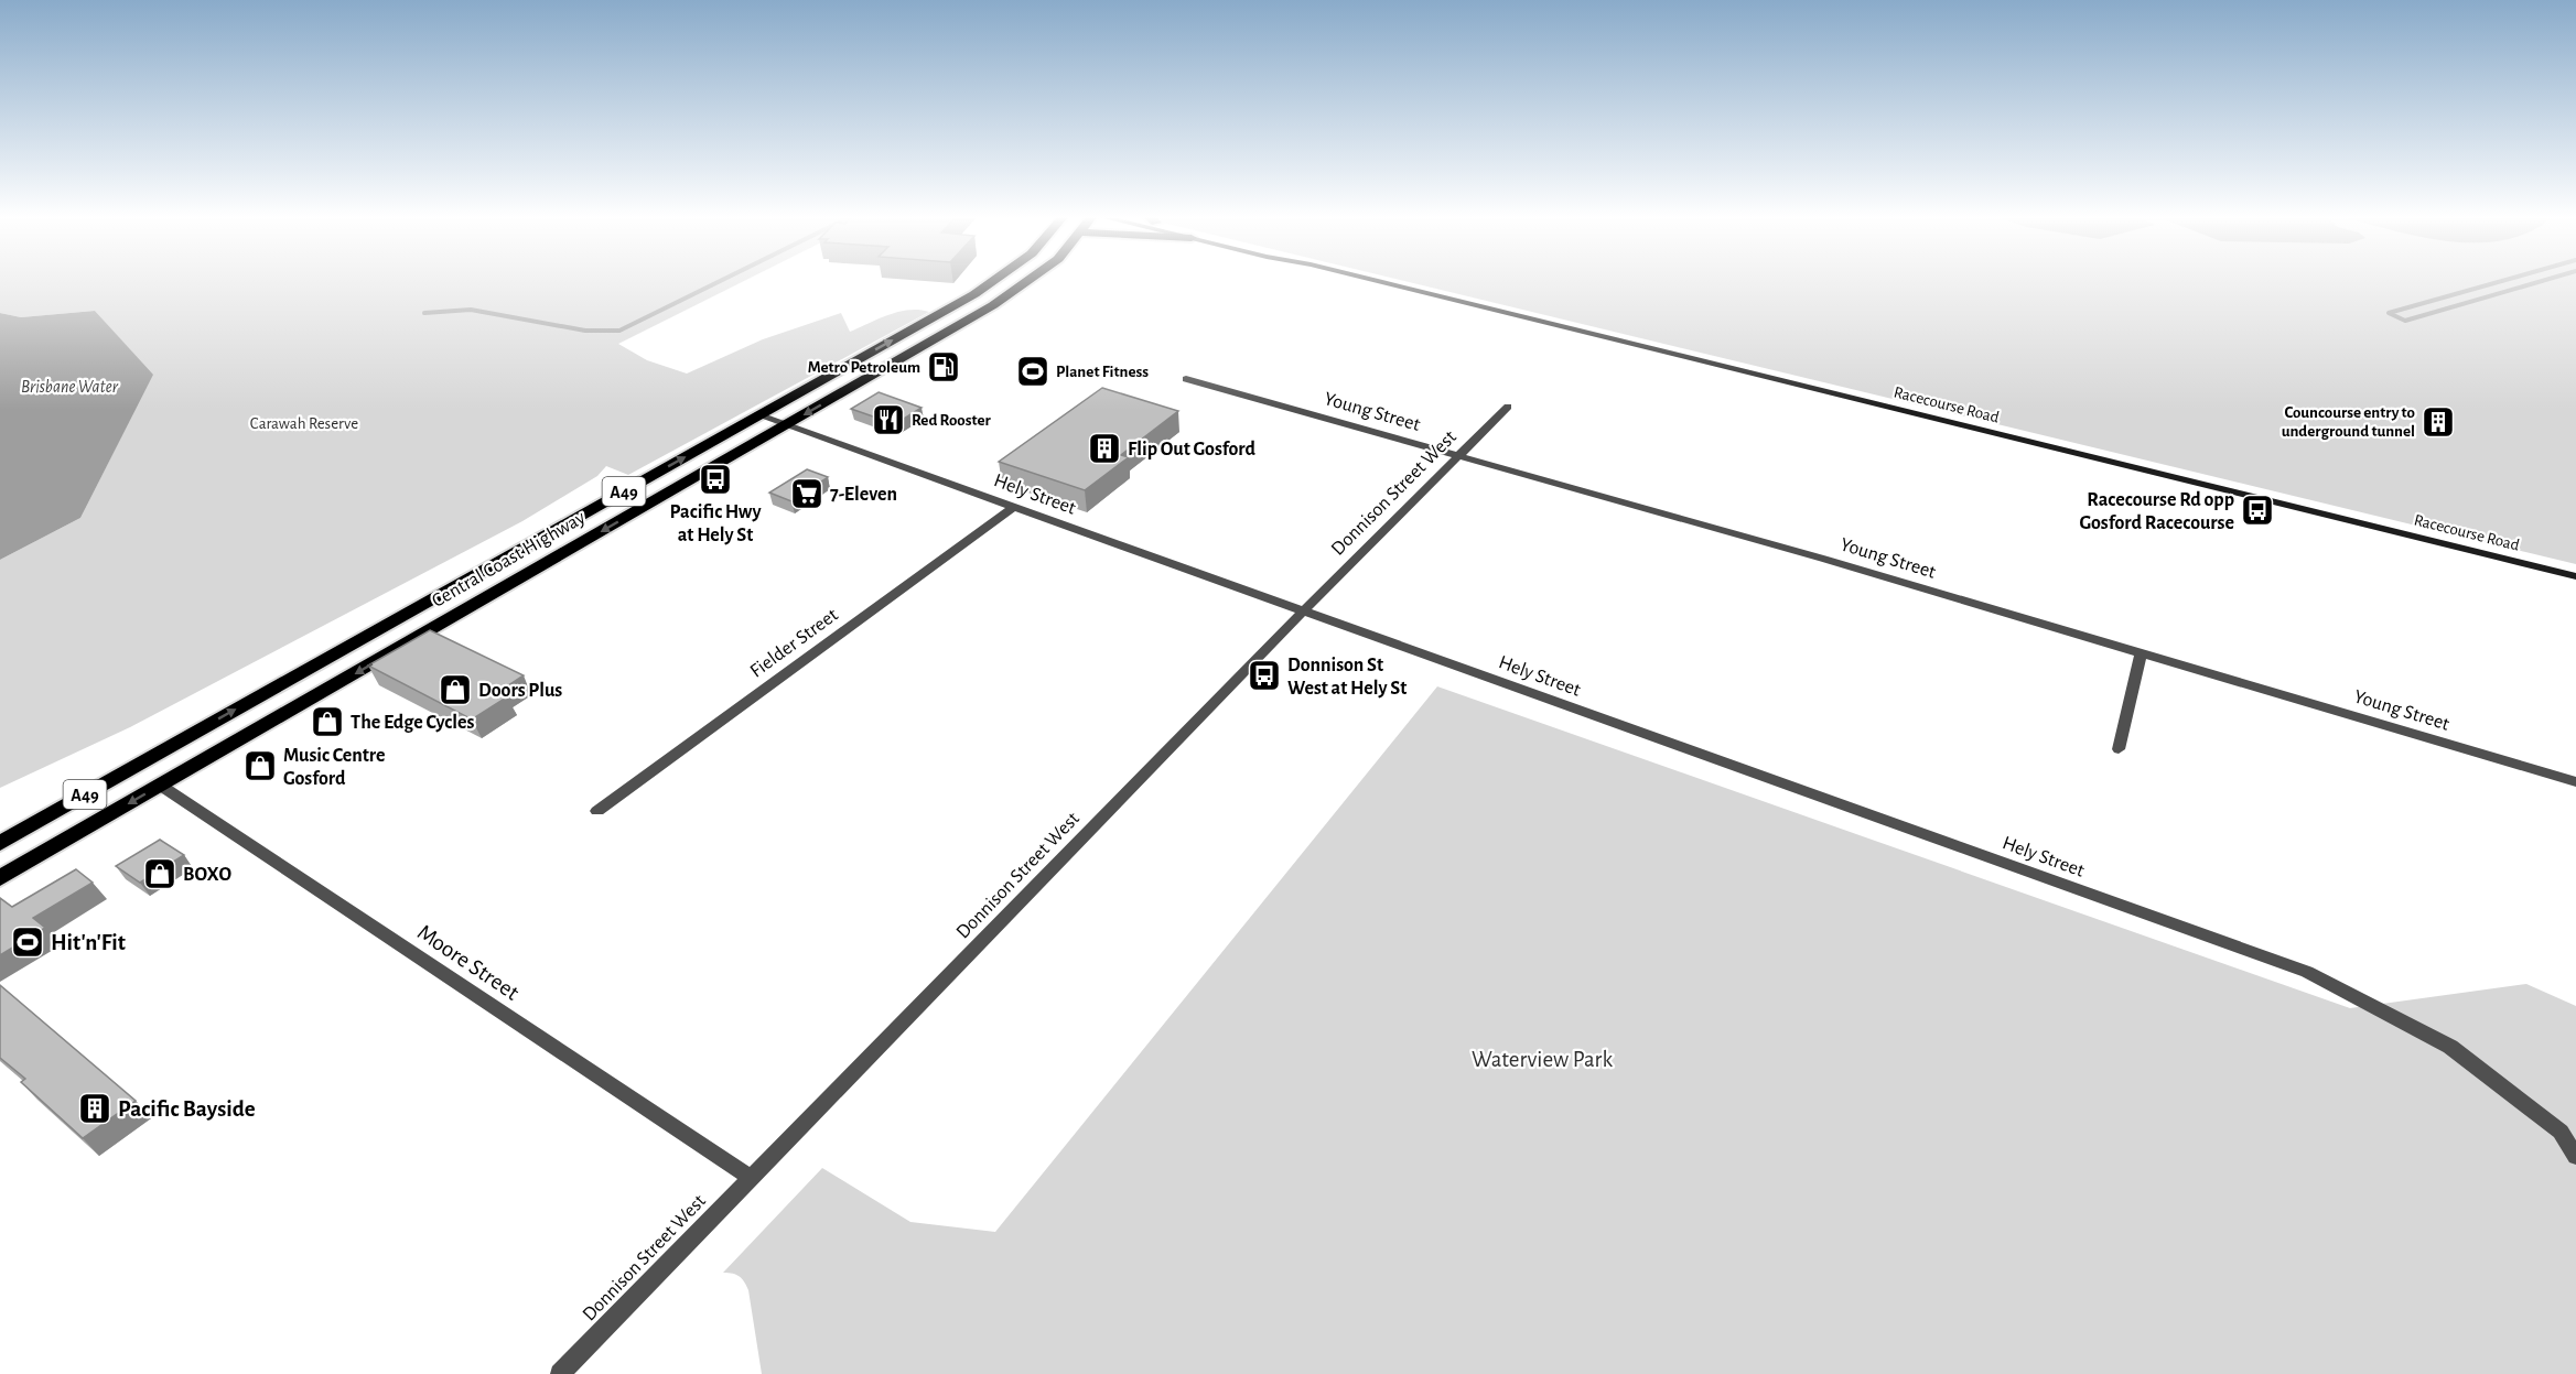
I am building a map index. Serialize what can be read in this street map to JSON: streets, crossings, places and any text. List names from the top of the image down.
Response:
{
  "streets": {
    "highway": ["A49", "Central Coast Highway"],
    "main road": ["Racecourse Road"],
    "street": [
      "Young Street",
      "Donnison Street West",
      "Hely Street",
      "Fielder Street",
      "Moore Street"
    ]
  },
  "crossings": [
    ["Young Street", "Donnison Street West"],
    ["Donnison Street West", "Hely Street"],
    ["Donnison Street West", "Moore Street"],
    ["Hely Street", "Central Coast Highway"],
    ["Hely Street", "Fielder Street"],
    ["Central Coast Highway", "Moore Street"]
  ],
  "water": ["Brisbane Water"],
  "parks": ["Carawah Reserve", "Waterview Park"],
  "places": {
    "fuel station": ["Metro Petroleum"],
    "sports": ["Planet Fitness", "Hit'n'Fit"],
    "restaurant": ["Red Rooster"],
    "building": ["Councourse entry to underground tunnel", "Flip Out Gosford", "Pacific Bayside"],
    "bus stop": ["Pacific Hwy at Hely St", "Racecourse Rd opp Gosford Racecourse", "Donnison St West at Hely St"],
    "supermarket": ["7-Eleven"],
    "shop": [
      "Doors Plus",
      "The Edge Cycles",
      "Music Centre Gosford",
      "BOXO"
    ]
  }
}
